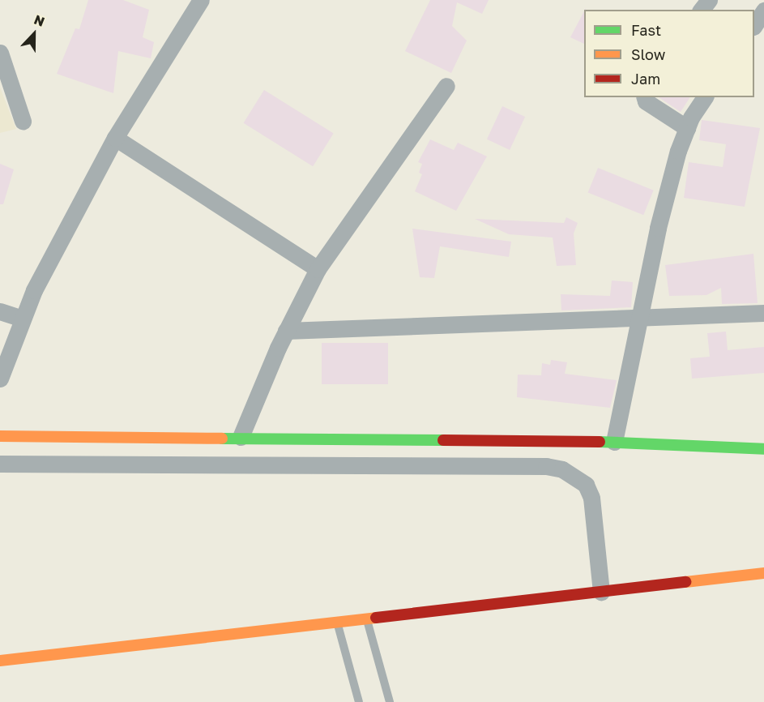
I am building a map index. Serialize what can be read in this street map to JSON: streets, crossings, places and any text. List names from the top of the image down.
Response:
{
  "legend": ["Fast", "Slow", "Jam"],
  "north": "top"
}
